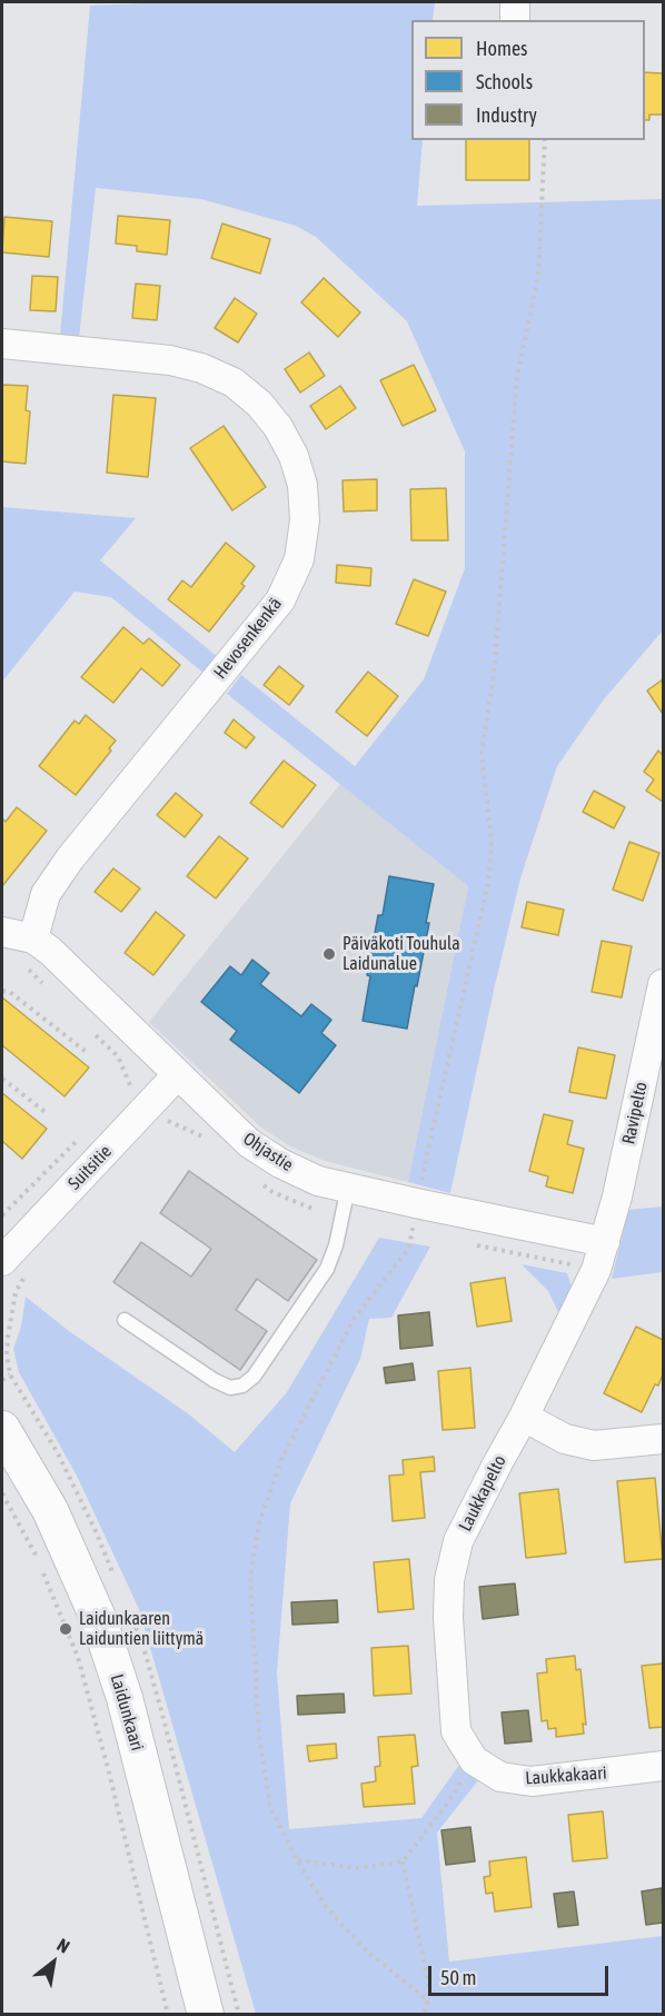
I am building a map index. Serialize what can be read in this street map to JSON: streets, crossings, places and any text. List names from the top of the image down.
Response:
{
  "streets": {
    "street": [
      "Hevosenkenkä",
      "Ravipelto",
      "Ohjastie",
      "Suitsitie",
      "Laukkapelto",
      "Laidunkaari",
      "Laukkakaari"
    ]
  },
  "crossings": [
    ["Hevosenkenkä", "Ohjastie"],
    ["Ravipelto", "Ohjastie"],
    ["Ravipelto", "Laukkapelto"],
    ["Ohjastie", "Suitsitie"],
    ["Ohjastie", "Laukkapelto"],
    ["Laukkapelto", "Laukkakaari"]
  ],
  "places": ["Päiväkoti Touhula Laidunalue", "Laidunkaaren Laiduntien liittymä"],
  "legend": ["Homes", "Schools", "Industry"],
  "scale_bar": "50 m",
  "north": "top right"
}
